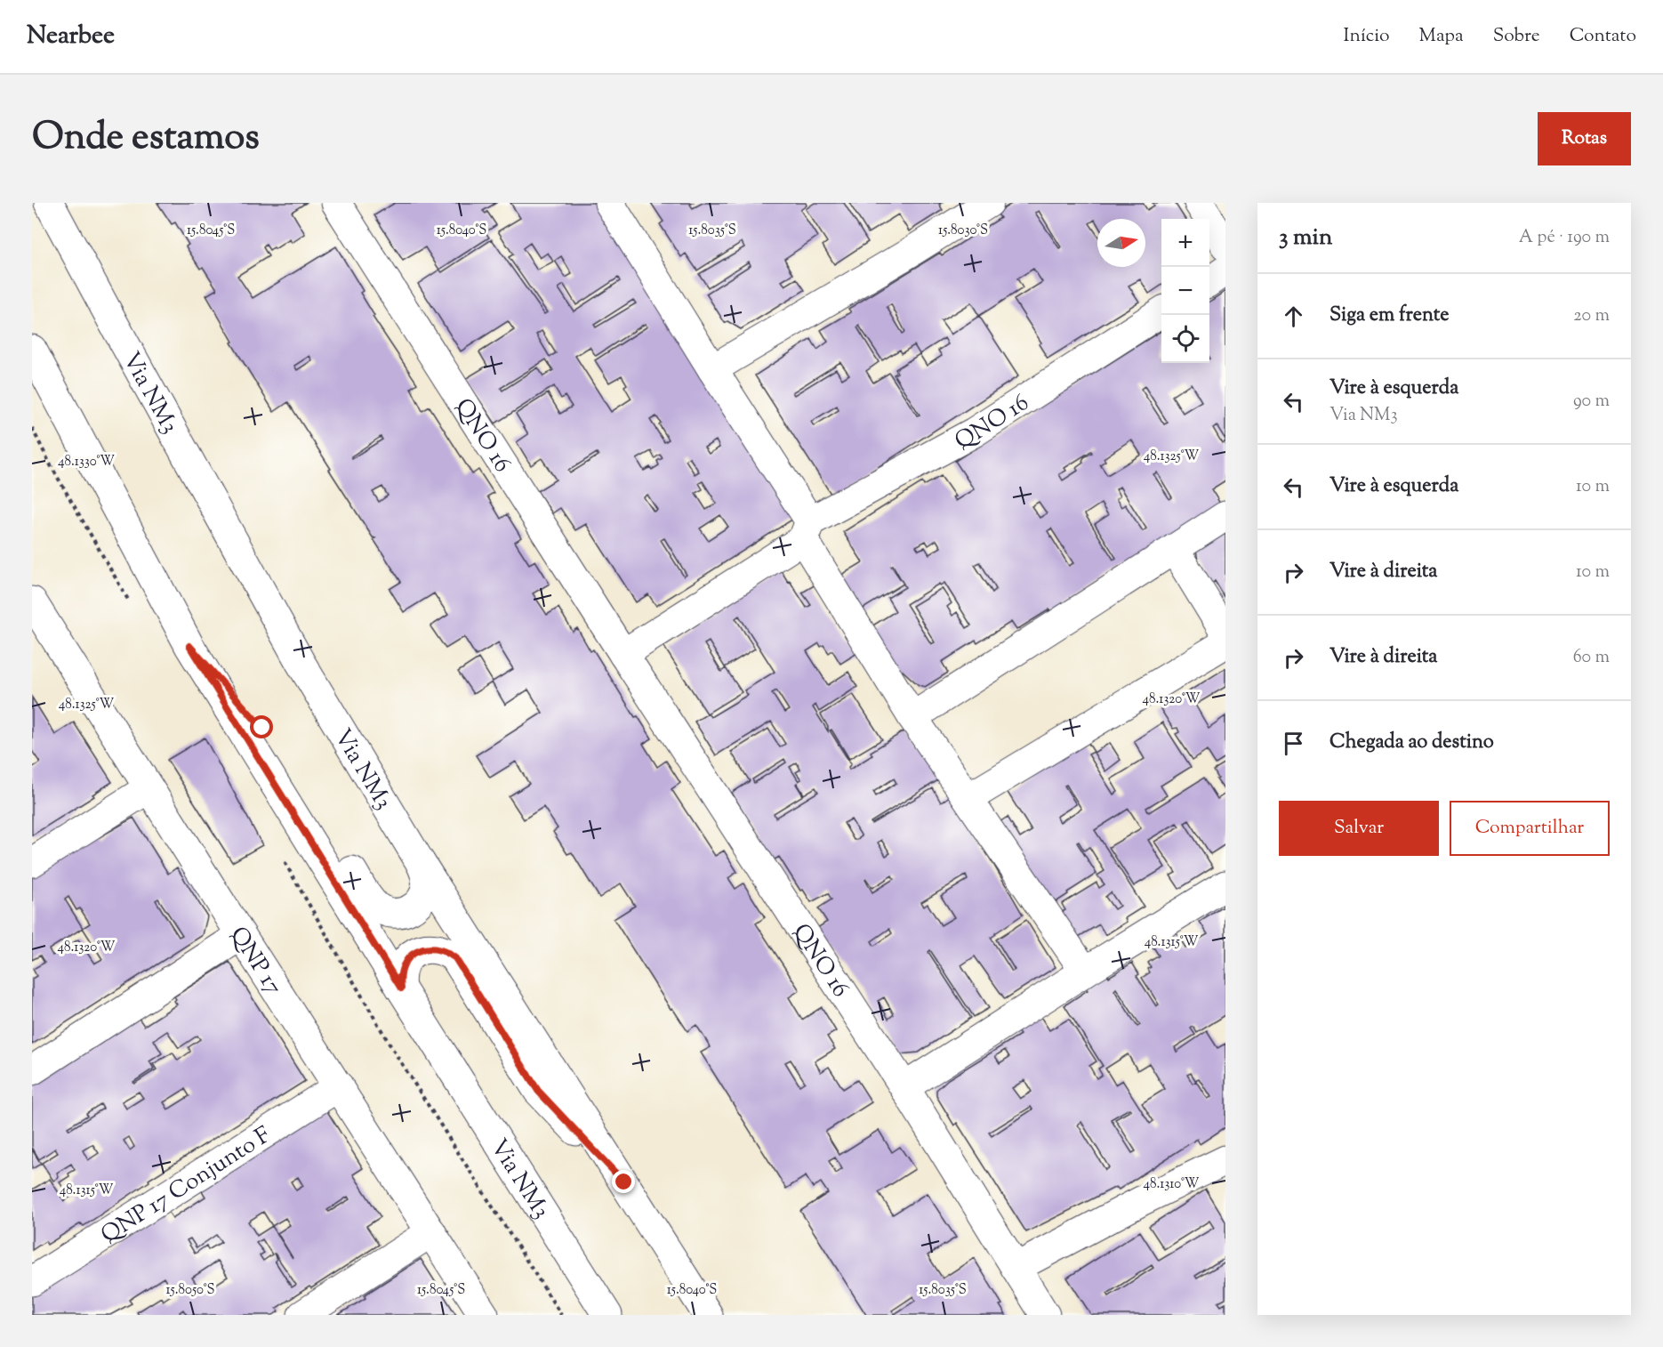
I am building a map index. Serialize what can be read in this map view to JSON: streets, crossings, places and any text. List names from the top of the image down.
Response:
{
  "streets": {
    "street": [
      "Via NM3",
      "QNO 16",
      "QNP 17",
      "QNP 17 Conjunto F"
    ]
  },
  "crossings": [
    ["QNP 17", "QNP 17 Conjunto F"]
  ],
  "north": "right",
  "page": {
    "header": "Nearbee",
    "nav": [
      "Início",
      "Mapa",
      "Sobre",
      "Contato"
    ],
    "title": "Onde estamos",
    "buttons": [
      "Rotas",
      ["Salvar", "Compartilhar"]
    ],
    "heading": ["3 min", "A pé · 190 m"],
    "map_buttons": ["+", "−"],
    "list": [
      ["Siga em frente", "20 m"],
      ["Vire à esquerda", "Via NM3", "90 m"],
      ["Vire à esquerda", "10 m"],
      ["Vire à direita", "10 m"],
      ["Vire à direita", "60 m"],
      "Chegada ao destino"
    ]
  },
  "coordinates": [
    "15.8045°S",
    "15.8040°S",
    "15.8035°S",
    "15.8030°S",
    "48.1325°W",
    "48.1330°W",
    "48.1320°W",
    "48.1315°W",
    "48.1310°W",
    "15.8050°S"
  ]
}
